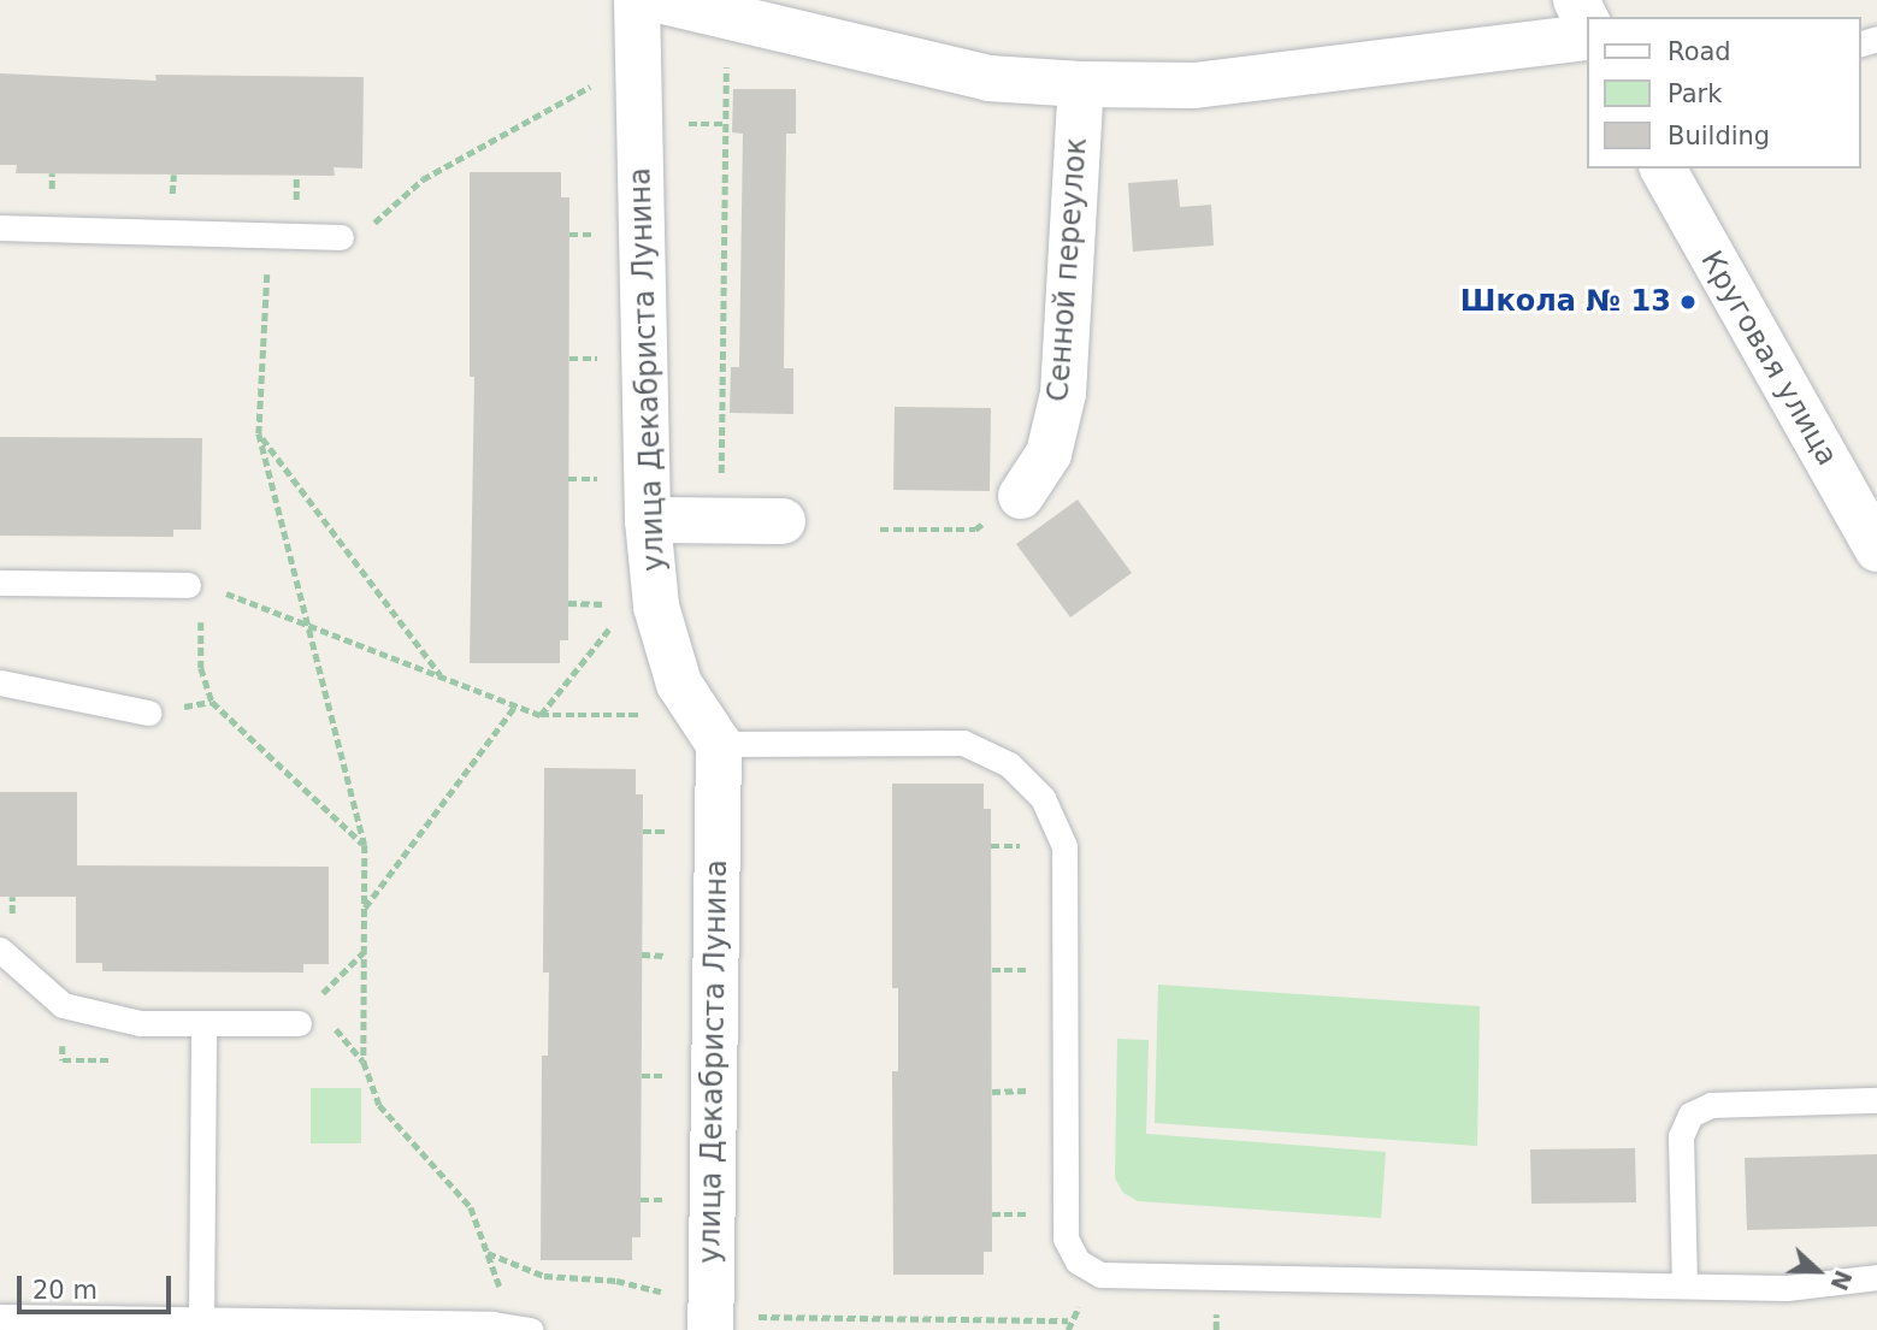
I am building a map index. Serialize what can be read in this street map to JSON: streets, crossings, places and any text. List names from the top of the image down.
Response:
{
  "streets": {
    "street": ["Сенной переулок", "Круговая улица", "улица Декабриста Лунина"]
  },
  "places": ["Школа № 13"],
  "legend": ["Road", "Park", "Building"],
  "scale_bar": "20 m",
  "north": "right"
}
